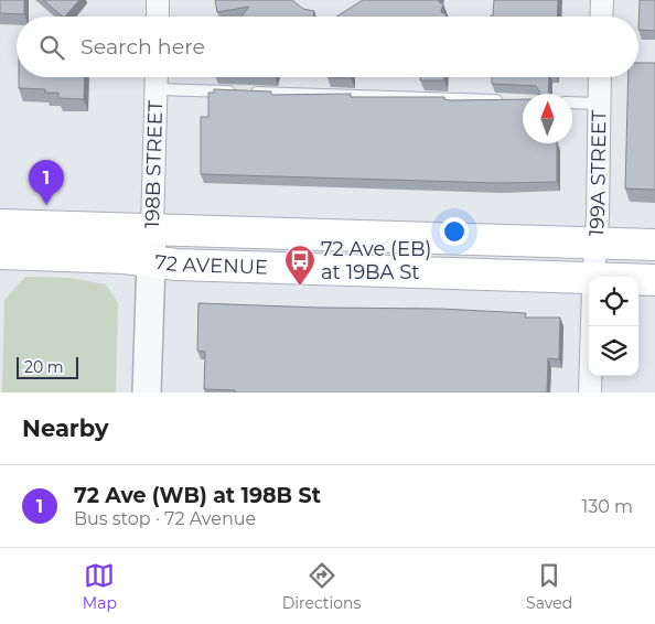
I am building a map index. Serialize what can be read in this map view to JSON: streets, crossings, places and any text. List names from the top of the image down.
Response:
{
  "streets": {
    "main road": ["72 AVENUE"],
    "street": ["198B STREET", "199A STREET"]
  },
  "crossings": [
    ["198B STREET", "72 AVENUE"],
    ["199A STREET", "72 AVENUE"]
  ],
  "places": {
    "bus stop": ["72 Ave (EB) at 19BA St"]
  },
  "scale_bar": "20 m",
  "north": "top",
  "page": {
    "search": "Search here",
    "pins": "1",
    "scale": "20 m",
    "heading": "Nearby",
    "list": [
      {
        "mark": "1",
        "name": "72 Ave (WB) at 198B St",
        "note": "Bus stop · 72 Avenue",
        "value": "130 m"
      }
    ],
    "nav": ["Map", "Directions", "Saved"]
  }
}
